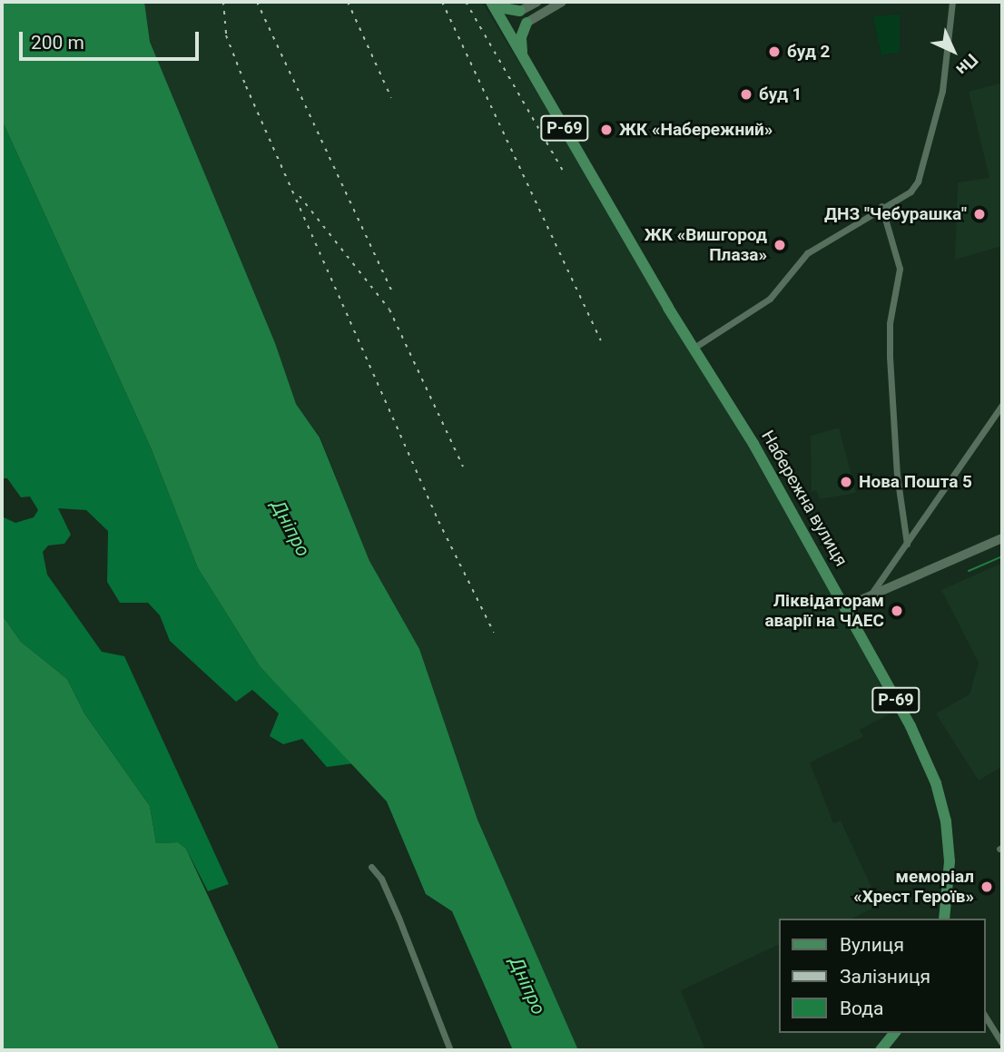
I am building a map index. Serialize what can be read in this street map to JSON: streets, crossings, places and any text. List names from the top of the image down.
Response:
{
  "streets": {
    "main road": ["Р-69", "Набережна вулиця"]
  },
  "water": ["Дніпро"],
  "places": [
    "буд 2",
    "буд 1",
    "ЖК «Набережний»",
    "ДНЗ \"Чебурашка\"",
    "ЖК «Вишгород Плаза»",
    "Нова Пошта 5",
    "Ліквідаторам аварії на ЧАЕС",
    "меморіал «Хрест Героїв»"
  ],
  "legend": ["Вулиця", "Залізниця", "Вода"],
  "scale_bar": "200 m",
  "north": "bottom right"
}
